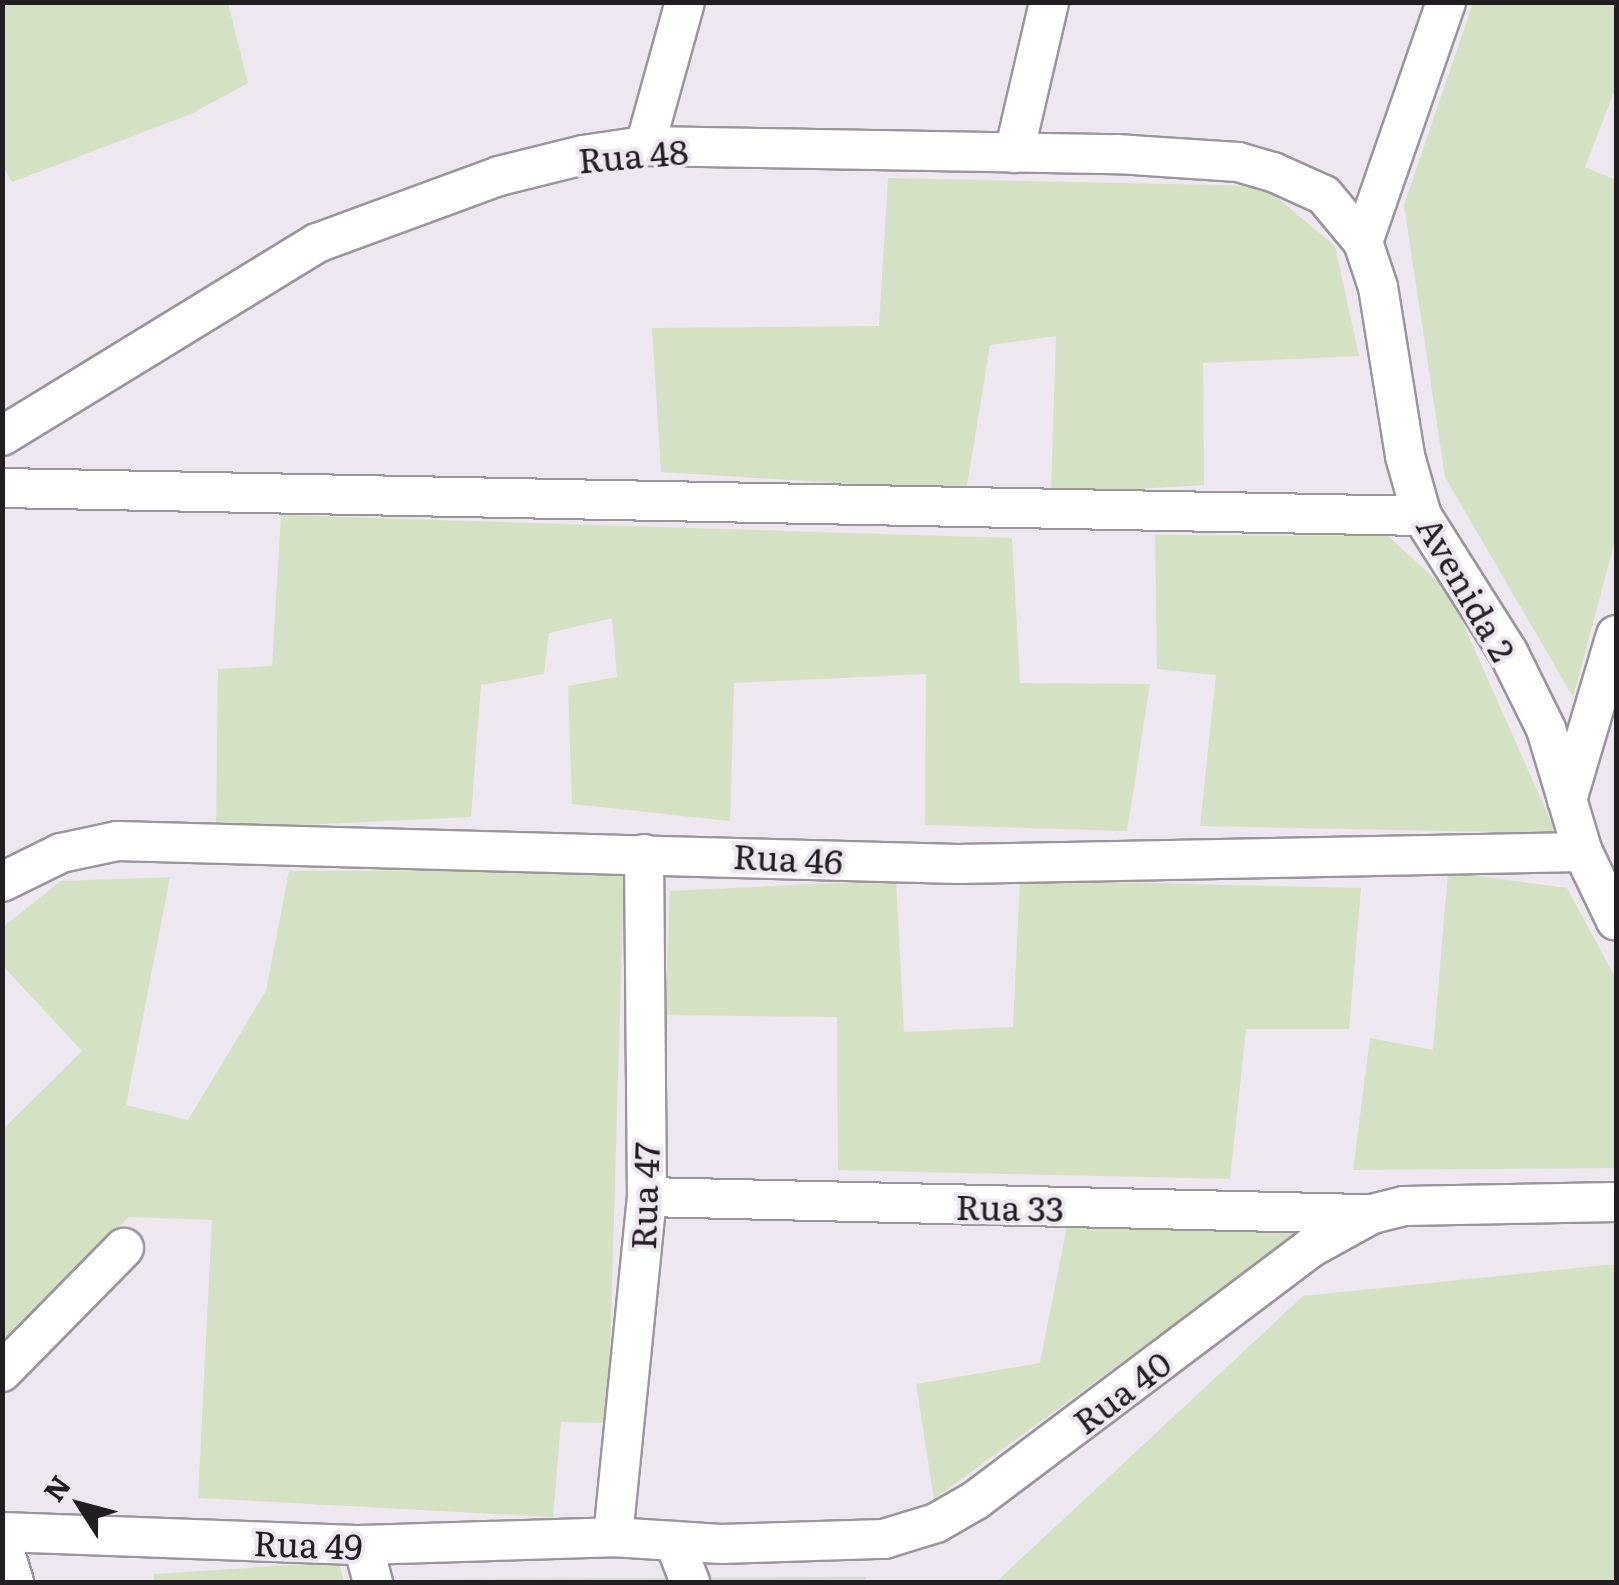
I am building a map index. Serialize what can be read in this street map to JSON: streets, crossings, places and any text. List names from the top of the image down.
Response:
{
  "streets": {
    "street": [
      "Rua 48",
      "Avenida 2",
      "Rua 46",
      "Rua 47",
      "Rua 33",
      "Rua 40",
      "Rua 49"
    ]
  },
  "crossings": [
    ["Rua 48", "Avenida 2"],
    ["Avenida 2", "Rua 46"],
    ["Rua 46", "Rua 47"],
    ["Rua 47", "Rua 33"],
    ["Rua 47", "Rua 40"],
    ["Rua 47", "Rua 49"],
    ["Rua 33", "Rua 40"],
    ["Rua 40", "Rua 49"]
  ],
  "north": "top left"
}
